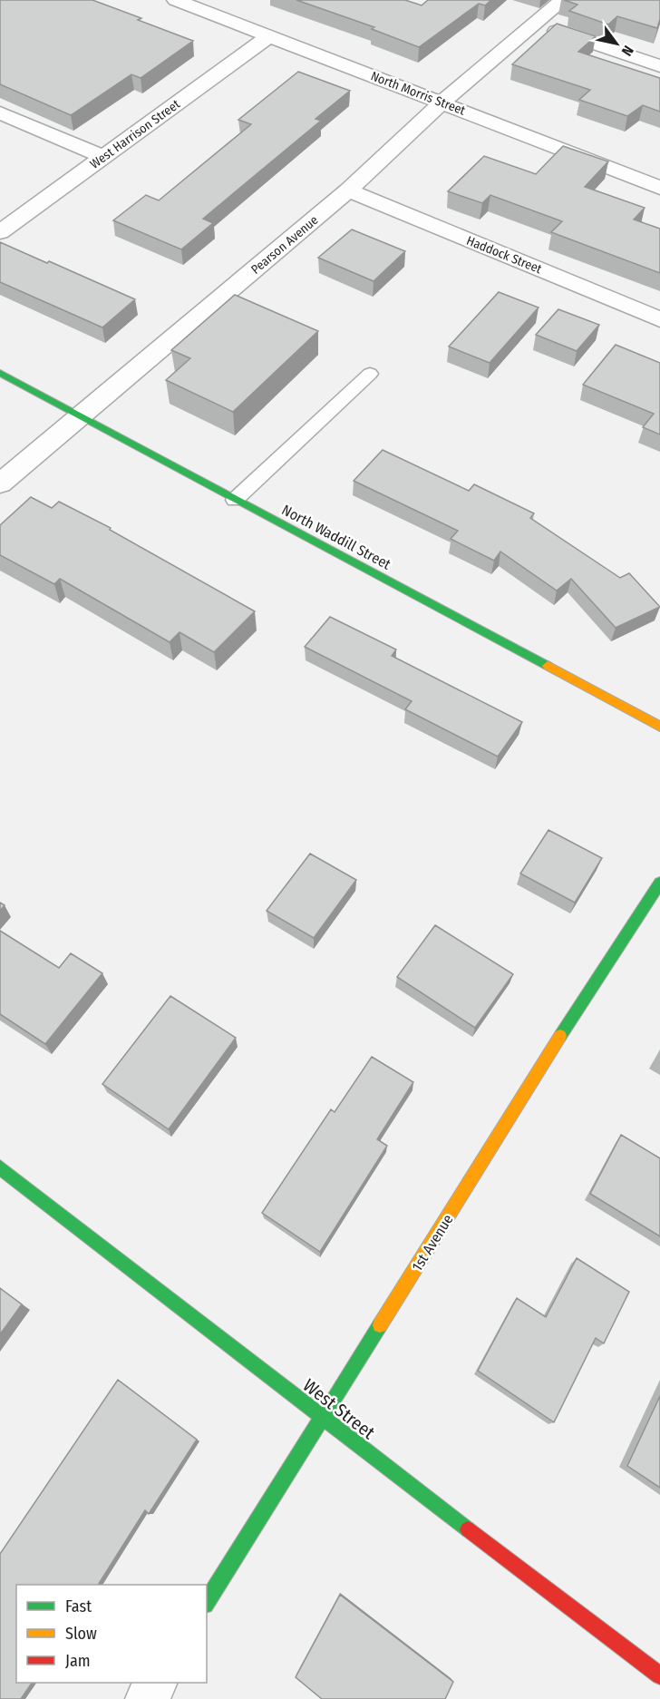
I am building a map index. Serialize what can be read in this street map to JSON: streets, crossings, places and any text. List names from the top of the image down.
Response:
{
  "streets": {
    "street": [
      "North Morris Street",
      "West Harrison Street",
      "Pearson Avenue",
      "Haddock Street",
      "North Waddill Street",
      "1st Avenue",
      "West Street"
    ]
  },
  "crossings": [
    ["North Morris Street", "West Harrison Street"],
    ["North Morris Street", "Pearson Avenue"],
    ["Pearson Avenue", "Haddock Street"],
    ["Pearson Avenue", "North Waddill Street"],
    ["1st Avenue", "West Street"]
  ],
  "legend": ["Fast", "Slow", "Jam"],
  "north": "bottom right"
}
